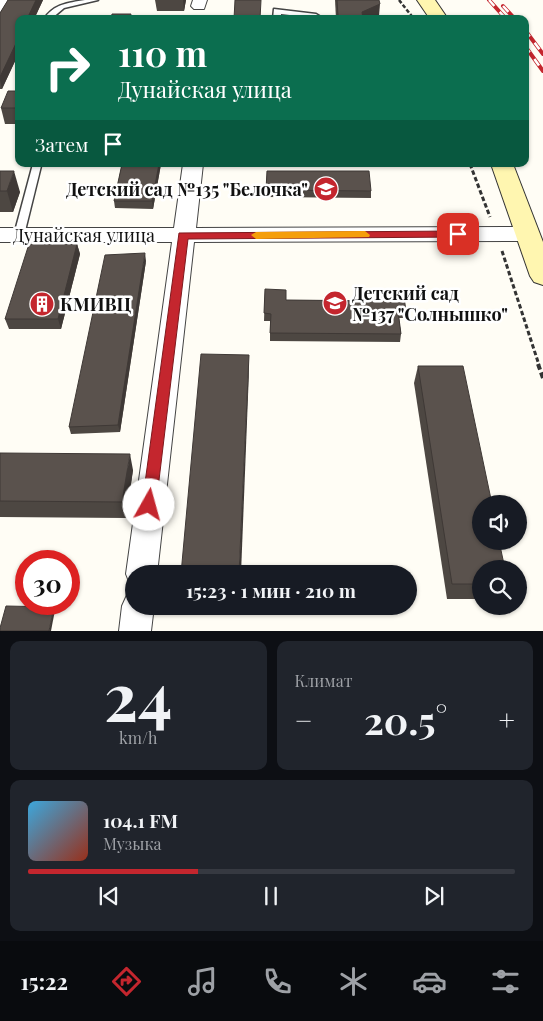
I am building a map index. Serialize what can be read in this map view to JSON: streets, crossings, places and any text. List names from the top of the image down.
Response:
{
  "streets": {
    "street": ["Дунайская улица"]
  },
  "places": {
    "school or university": ["Детский сад №135 \"Белочка\"", "Детский сад №137 \"Солнышко\""],
    "building": ["КМИВЦ"]
  },
  "page": {
    "turn": ["110 m", "Дунайская улица"],
    "then": "Затем",
    "limit": "30",
    "trip": "15:23 · 1 мин · 210 m",
    "tile": [
      ["24", "km/h"],
      "Климат"
    ],
    "heat": ["−", "20.5°", "+"],
    "song": ["104.1 FM", "Музыка"],
    "tabs": "15:22"
  }
}
